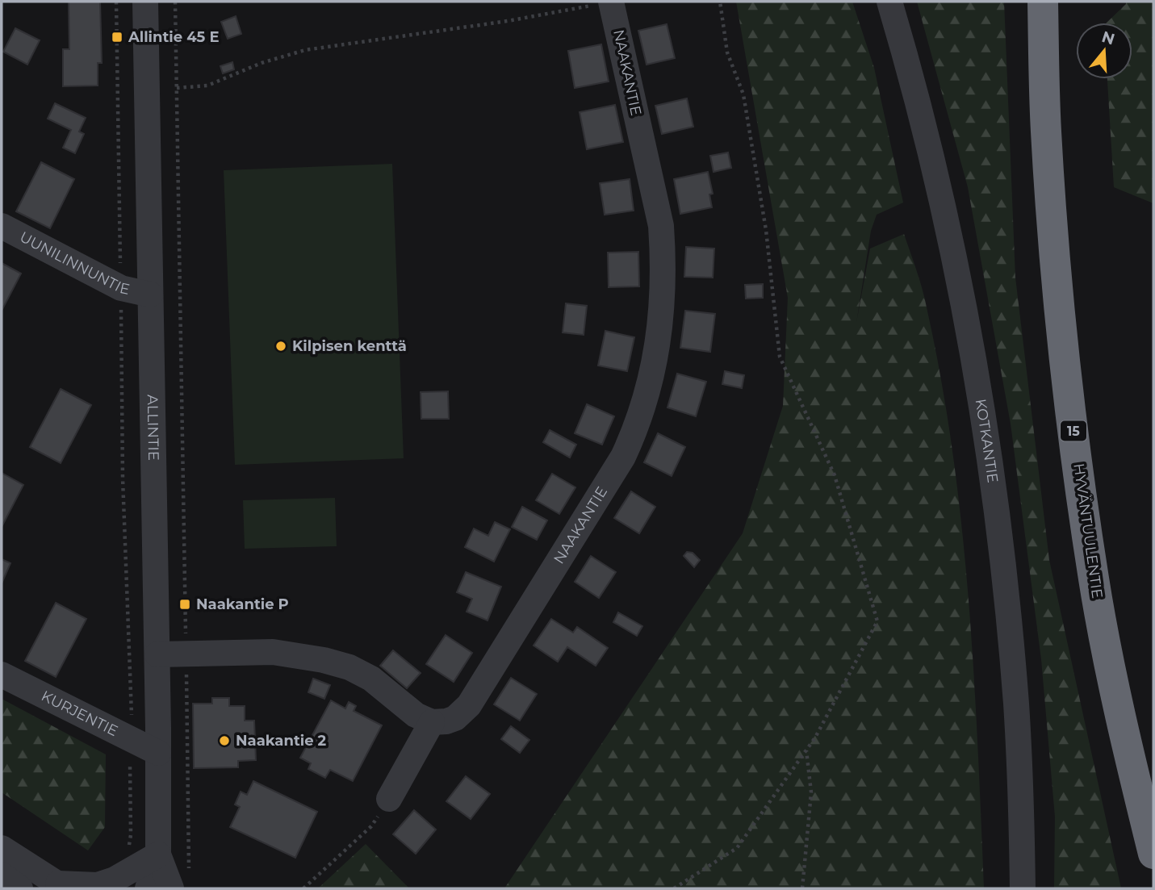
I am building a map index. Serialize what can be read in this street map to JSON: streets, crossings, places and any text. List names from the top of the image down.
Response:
{
  "streets": {
    "highway": ["15", "HYVÄNTUULENTIE"],
    "street": [
      "NAAKANTIE",
      "UUNILINNUNTIE",
      "ALLINTIE",
      "KOTKANTIE",
      "KURJENTIE"
    ]
  },
  "crossings": [
    ["UUNILINNUNTIE", "ALLINTIE"],
    ["ALLINTIE", "KURJENTIE"]
  ],
  "places": {
    "transit": ["Allintie 45 E", "Naakantie P"],
    "other": ["Kilpisen kenttä", "Naakantie 2"]
  },
  "north": "top"
}
